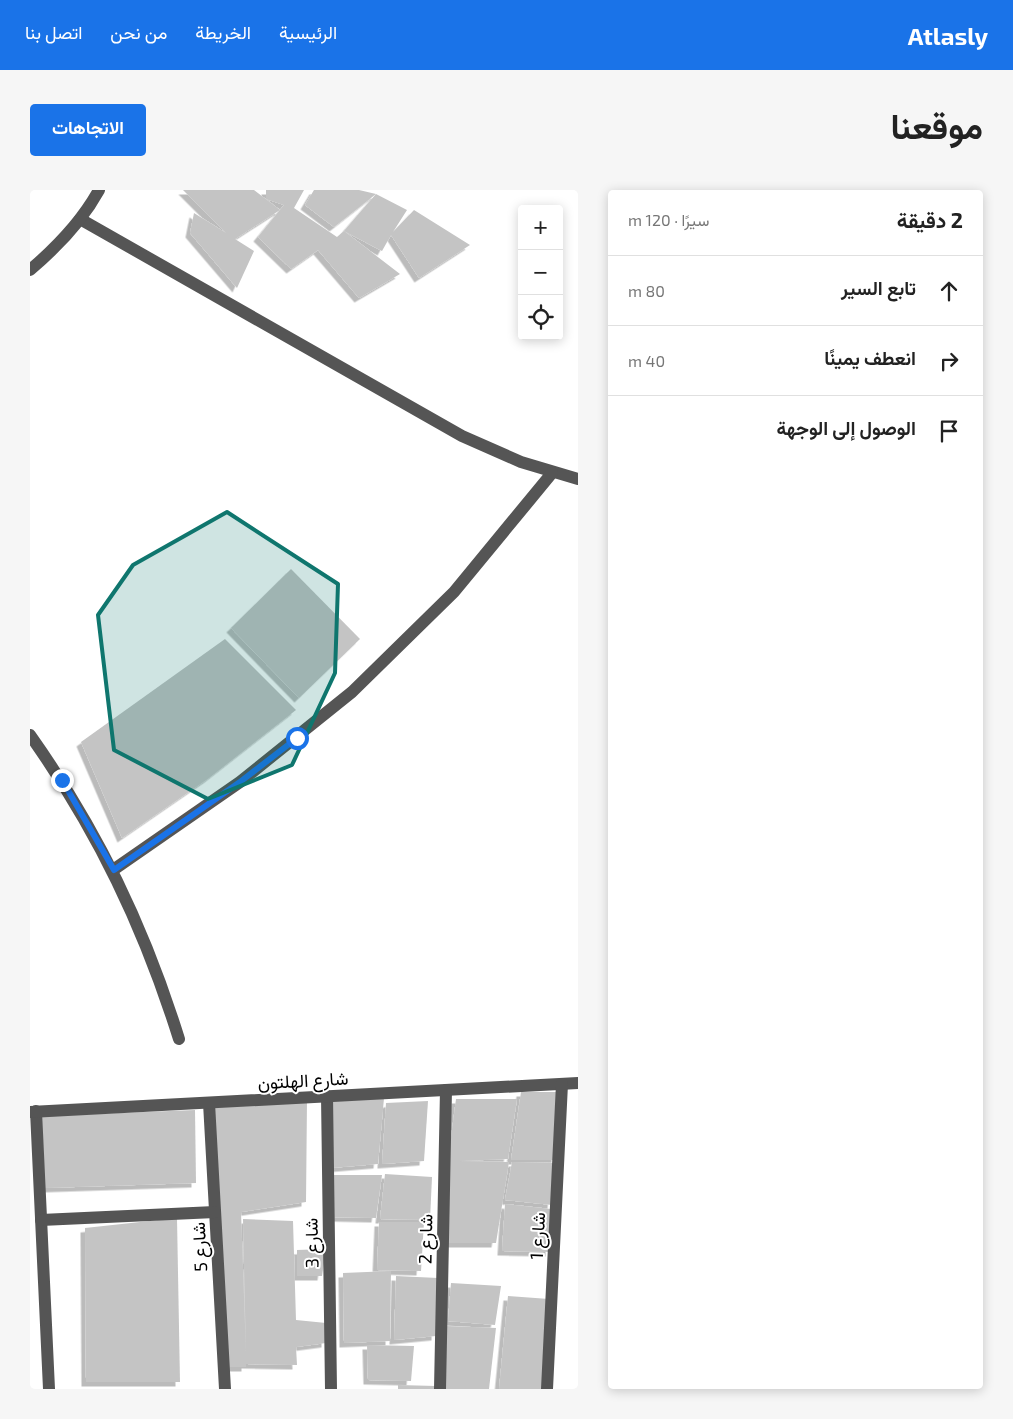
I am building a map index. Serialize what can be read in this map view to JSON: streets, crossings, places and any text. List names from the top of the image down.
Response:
{
  "streets": {
    "street": [
      "شارع الهلتون",
      "شارع 1",
      "شارع 2",
      "شارع 3",
      "شارع 5"
    ]
  },
  "crossings": [
    ["شارع الهلتون", "شارع 1"],
    ["شارع الهلتون", "شارع 2"],
    ["شارع الهلتون", "شارع 3"],
    ["شارع الهلتون", "شارع 5"]
  ],
  "page": {
    "header": "Atlasly",
    "nav": [
      "الرئيسية",
      "الخريطة",
      "من نحن",
      "اتصل بنا"
    ],
    "title": "موقعنا",
    "buttons": "الاتجاهات",
    "heading": ["2 دقيقة", "سيرًا · 120 m"],
    "map_buttons": ["+", "−"],
    "list": [
      ["تابع السير", "80 m"],
      ["انعطف يمينًا", "40 m"],
      "الوصول إلى الوجهة"
    ]
  }
}
